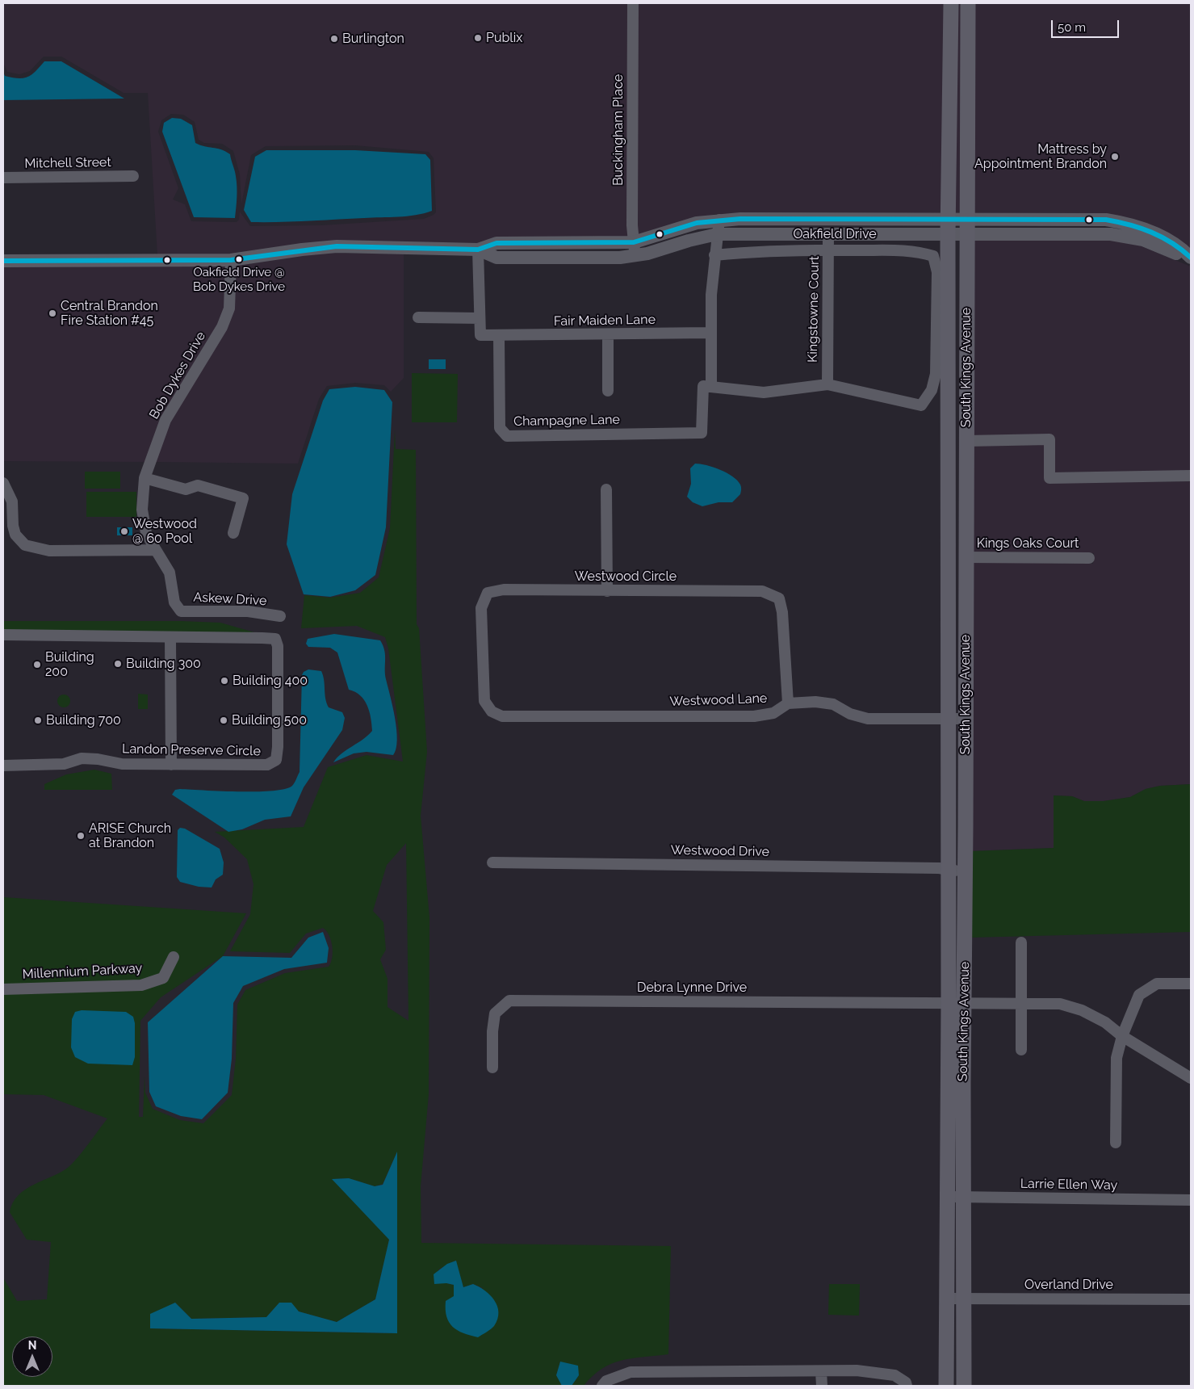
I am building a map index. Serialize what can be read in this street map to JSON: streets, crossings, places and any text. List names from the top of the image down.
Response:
{
  "streets": {
    "main road": ["South Kings Avenue"],
    "street": [
      "Buckingham Place",
      "Mitchell Street",
      "Oakfield Drive",
      "Kingstowne Court",
      "Fair Maiden Lane",
      "Bob Dykes Drive",
      "Champagne Lane",
      "Kings Oaks Court",
      "Westwood Circle",
      "Askew Drive",
      "Westwood Lane",
      "Landon Preserve Circle",
      "Westwood Drive",
      "Millennium Parkway",
      "Debra Lynne Drive",
      "Larrie Ellen Way",
      "Overland Drive"
    ]
  },
  "crossings": [
    ["Buckingham Place", "Oakfield Drive"],
    ["Oakfield Drive", "Kingstowne Court"],
    ["Oakfield Drive", "South Kings Avenue"],
    ["Oakfield Drive", "Bob Dykes Drive"],
    ["Fair Maiden Lane", "Champagne Lane"],
    ["South Kings Avenue", "Kings Oaks Court"],
    ["South Kings Avenue", "Westwood Lane"],
    ["South Kings Avenue", "Westwood Drive"],
    ["South Kings Avenue", "Debra Lynne Drive"],
    ["South Kings Avenue", "Larrie Ellen Way"],
    ["South Kings Avenue", "Overland Drive"],
    ["Bob Dykes Drive", "Askew Drive"],
    ["Westwood Circle", "Westwood Lane"]
  ],
  "places": [
    "Publix",
    "Burlington",
    "Mattress by Appointment Brandon",
    "Oakfield Drive @ Bob Dykes Drive",
    "Central Brandon Fire Station #45",
    "Westwood @ 60 Pool",
    "Building 300",
    "Building 200",
    "Building 400",
    "Building 700",
    "Building 500",
    "ARISE Church at Brandon"
  ],
  "scale_bar": "50 m",
  "north": "top"
}
